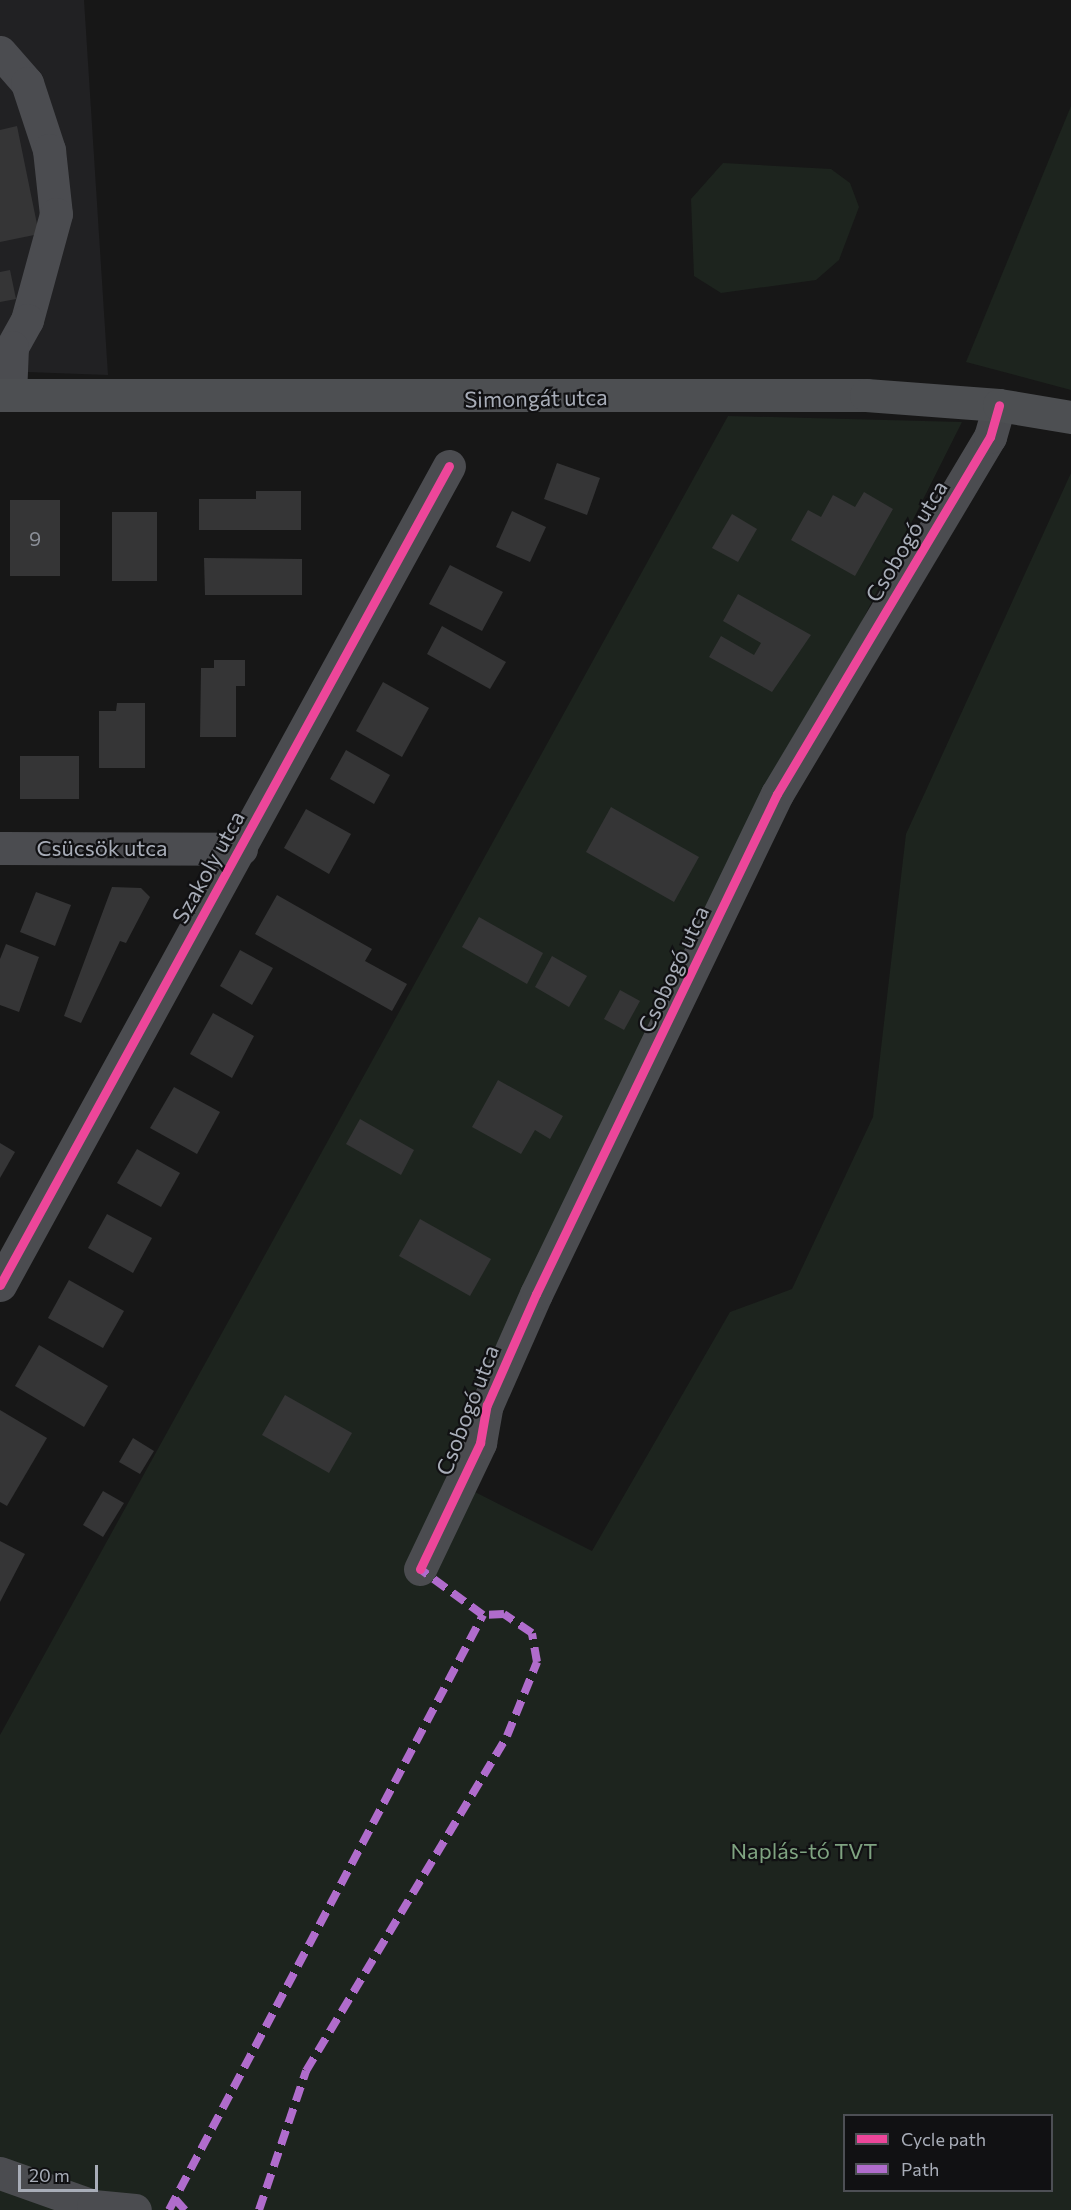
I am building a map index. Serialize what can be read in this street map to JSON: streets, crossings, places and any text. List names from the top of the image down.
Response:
{
  "streets": {
    "main road": ["Simongát utca"],
    "street": ["Csobogó utca", "Csücsök utca", "Szakoly utca"]
  },
  "crossings": [
    ["Simongát utca", "Csobogó utca"],
    ["Csücsök utca", "Szakoly utca"]
  ],
  "parks": ["Naplás-tó TVT"],
  "house_numbers": ["9"],
  "legend": ["Cycle path", "Path"],
  "scale_bar": "20 m"
}
